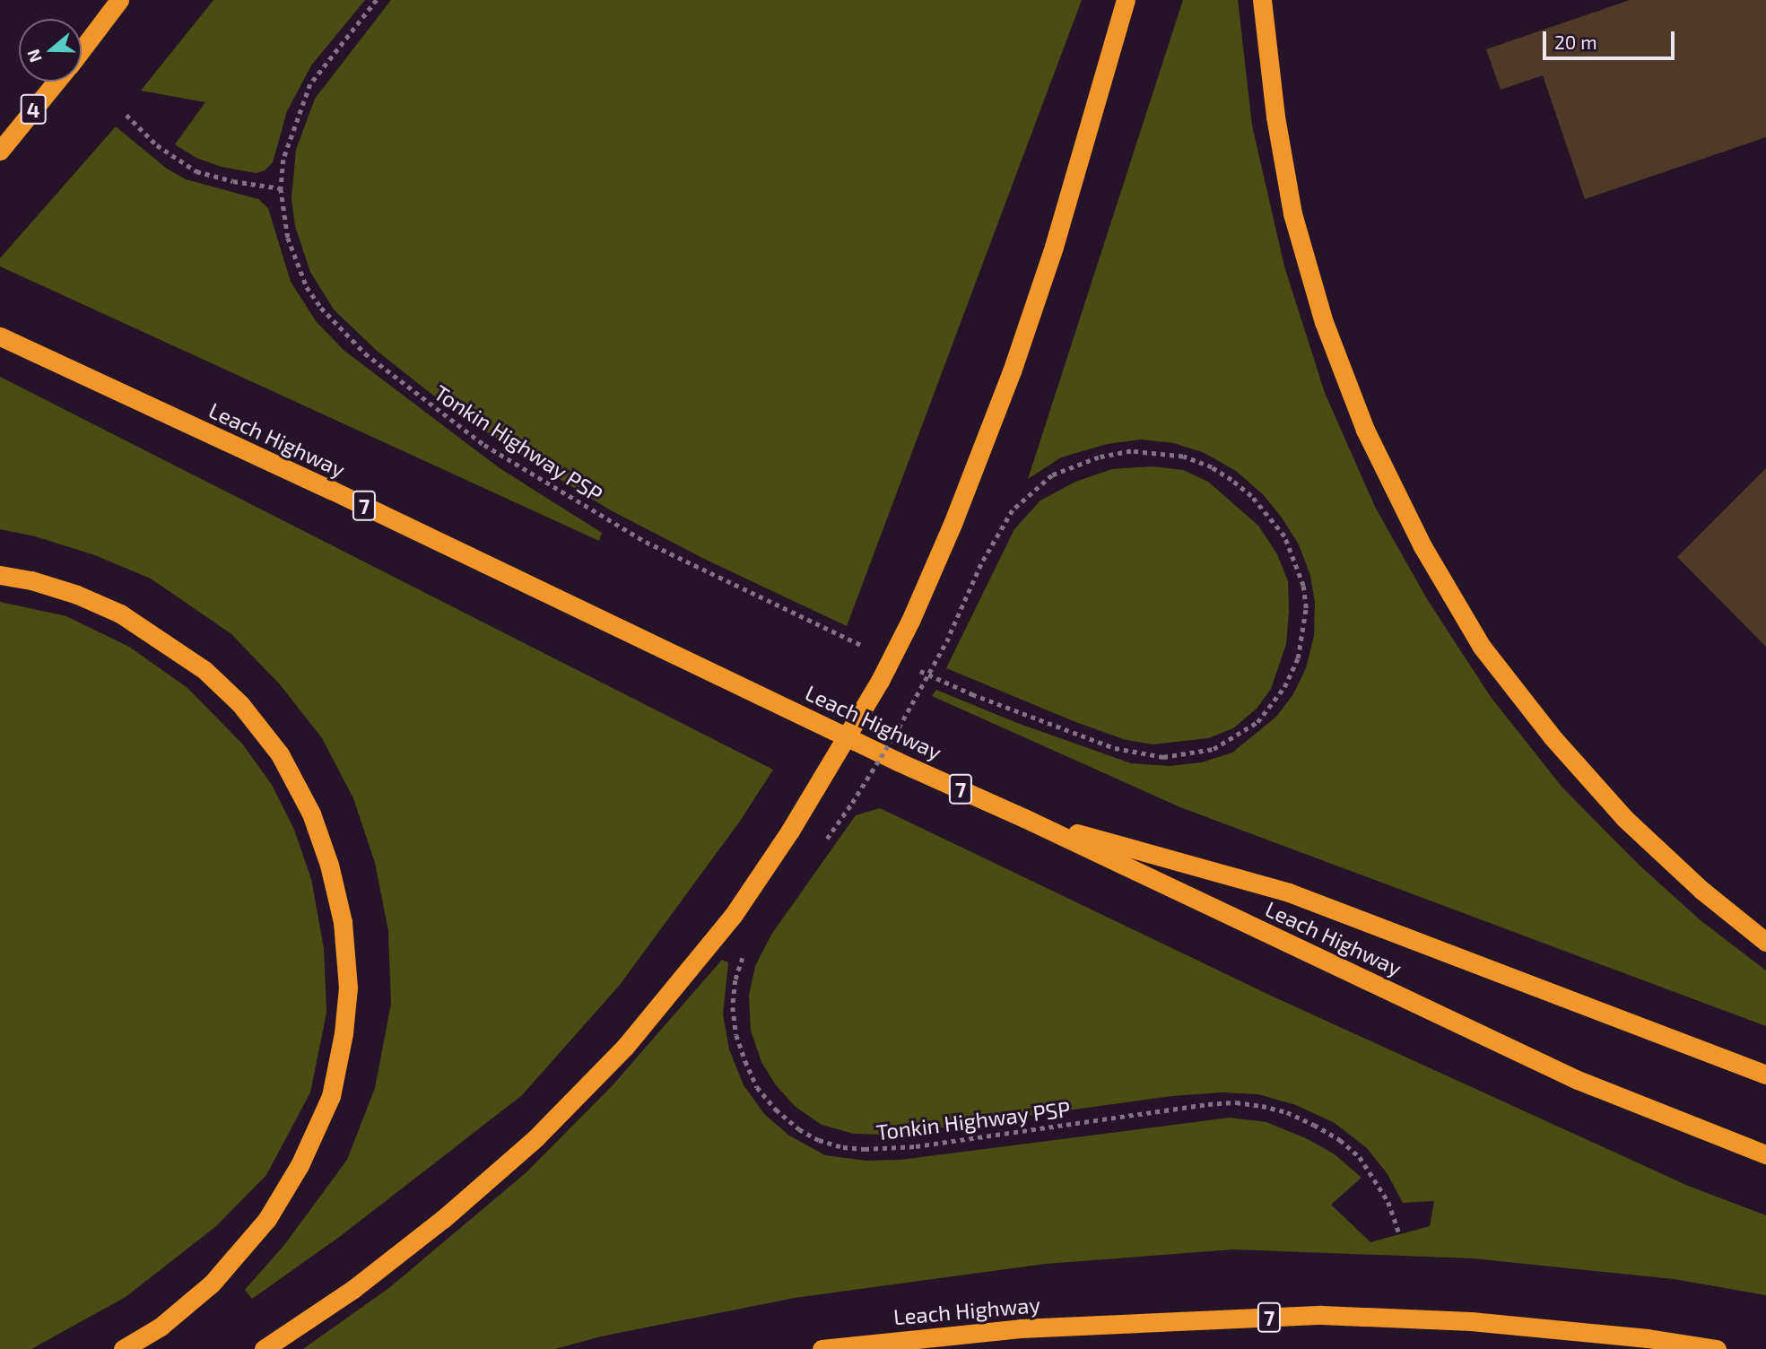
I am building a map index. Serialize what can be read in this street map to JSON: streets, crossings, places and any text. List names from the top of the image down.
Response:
{
  "streets": {
    "highway": ["4", "Leach Highway", "7"],
    "path": ["Tonkin Highway PSP"]
  },
  "scale_bar": "20 m",
  "north": "left"
}
